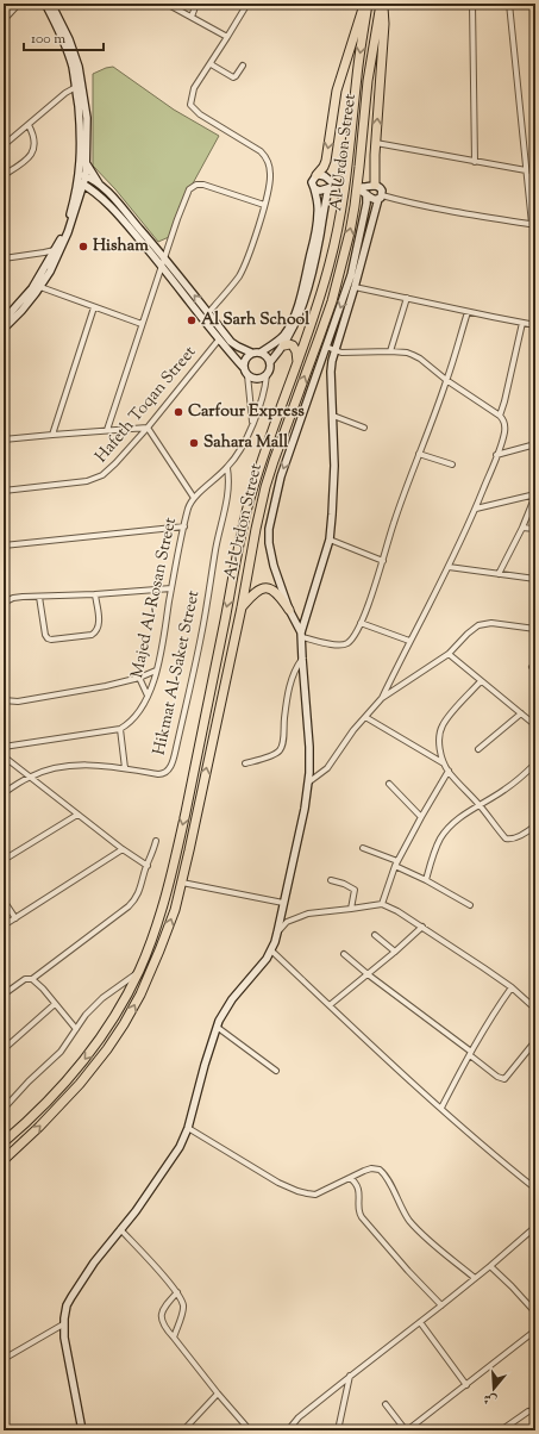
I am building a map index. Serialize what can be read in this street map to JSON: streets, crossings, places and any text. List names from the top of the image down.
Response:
{
  "streets": {
    "highway": ["Al-Urdon Street"],
    "street": ["Hafeth Toqan Street", "Majed Al-Rosan Street", "Hikmat Al-Saket Street"]
  },
  "crossings": [
    ["Majed Al-Rosan Street", "Hikmat Al-Saket Street"]
  ],
  "places": [
    "Hisham",
    "Al Sarh School",
    "Carfour Express",
    "Sahara Mall"
  ],
  "scale_bar": "100 m",
  "north": "bottom"
}
